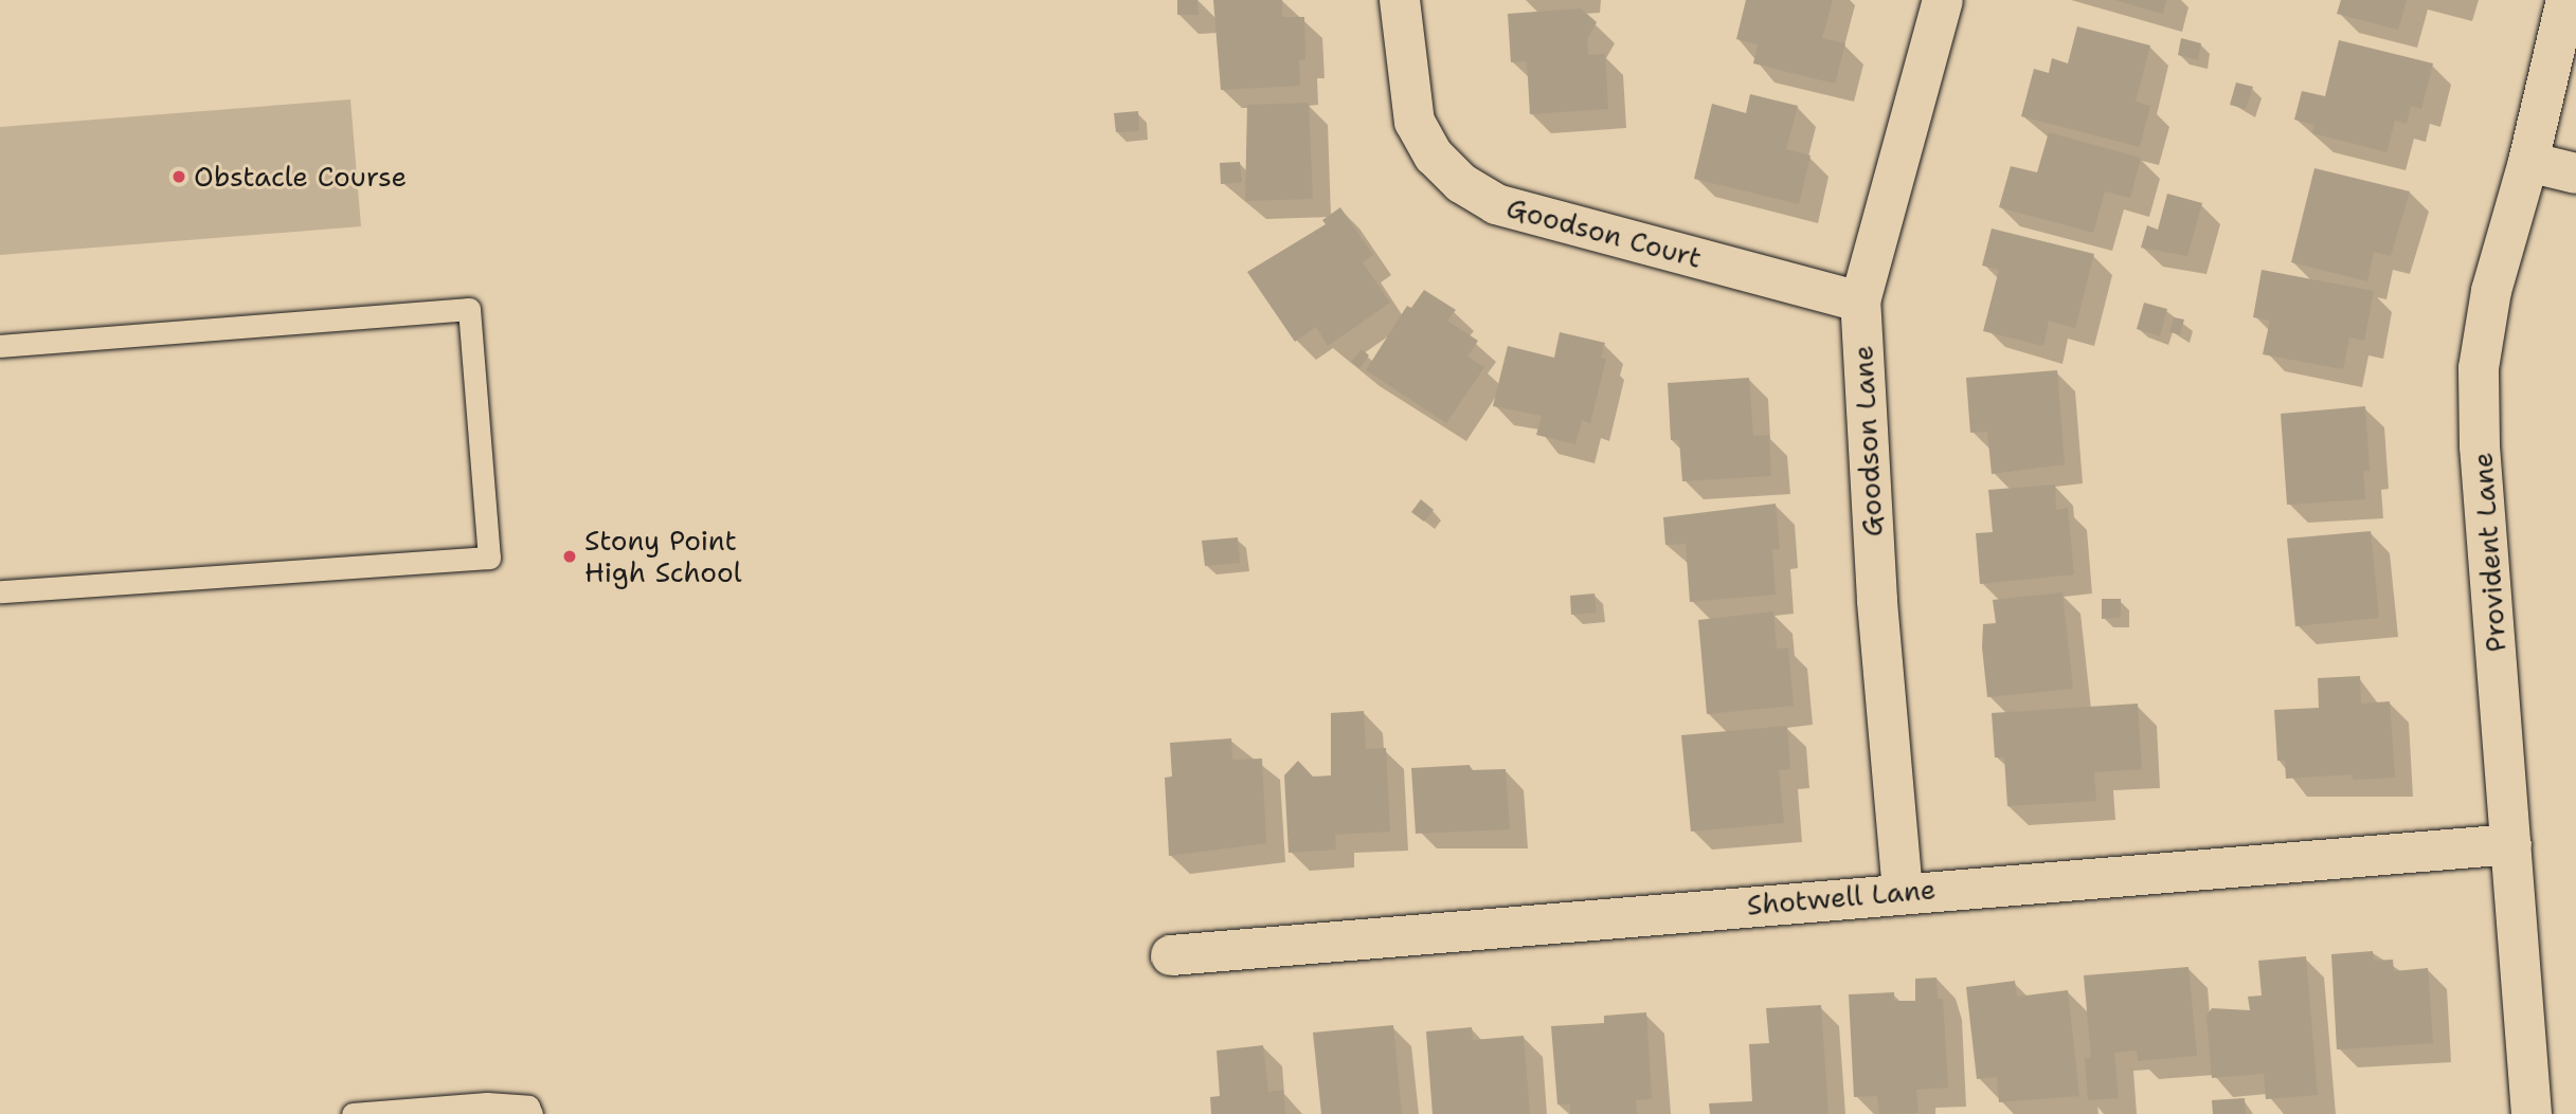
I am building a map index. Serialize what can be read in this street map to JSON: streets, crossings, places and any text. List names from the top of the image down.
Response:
{
  "streets": {
    "street": [
      "Goodson Court",
      "Goodson Lane",
      "Provident Lane",
      "Shotwell Lane"
    ]
  },
  "crossings": [
    ["Goodson Court", "Goodson Lane"],
    ["Goodson Lane", "Shotwell Lane"],
    ["Provident Lane", "Shotwell Lane"]
  ],
  "places": ["Obstacle Course", "Stony Point High School"]
}
